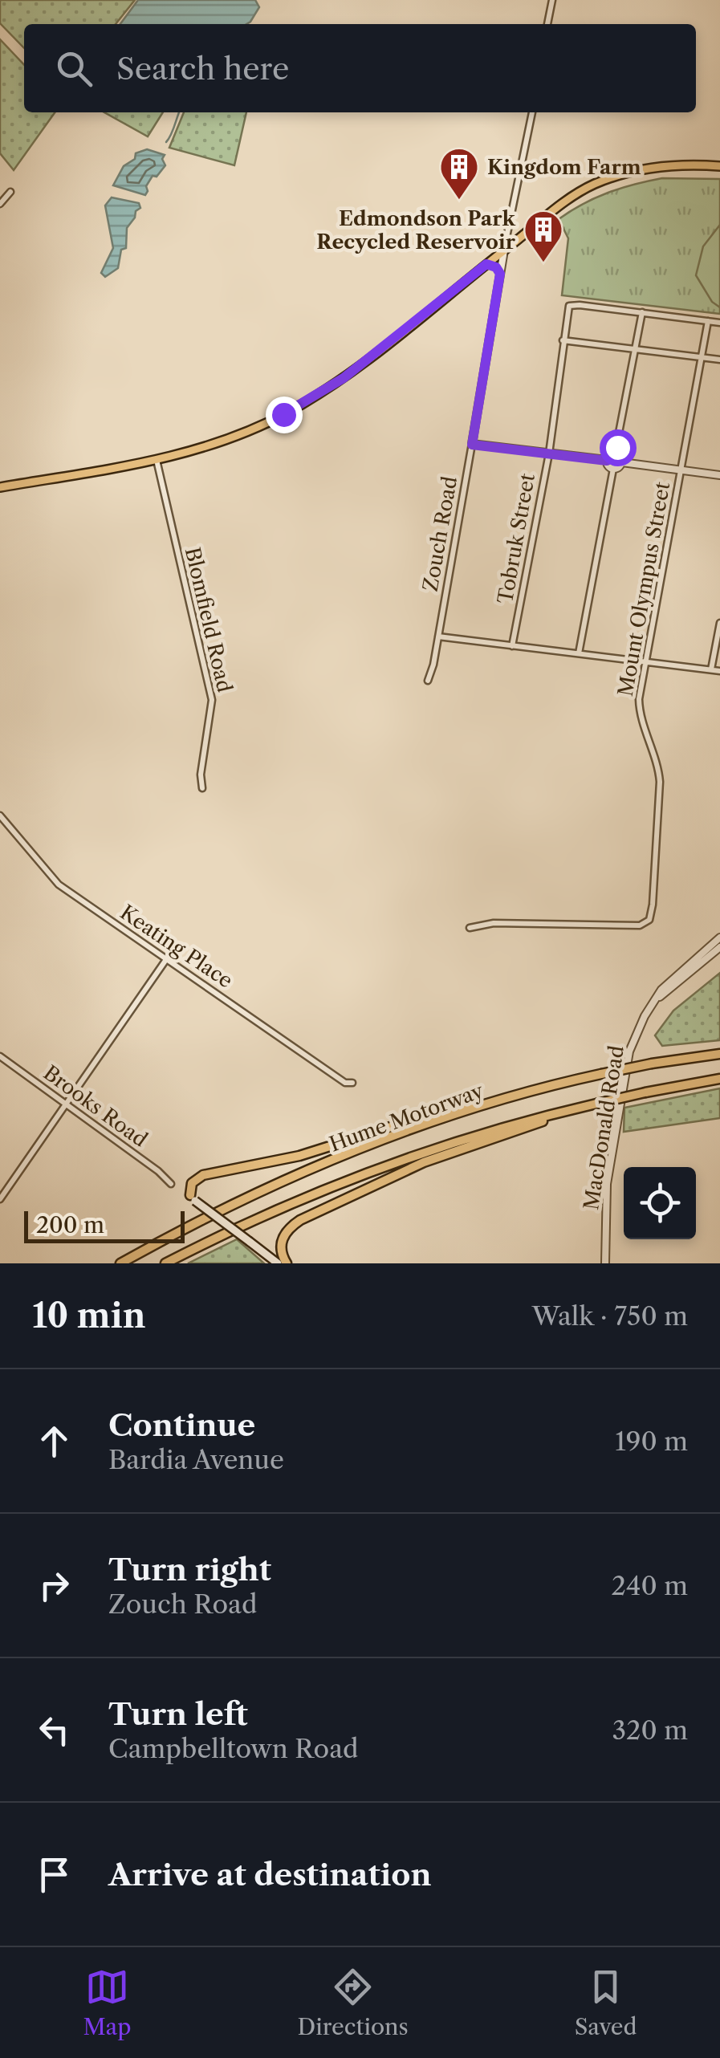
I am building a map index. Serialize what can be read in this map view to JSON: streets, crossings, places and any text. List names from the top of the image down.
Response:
{
  "streets": {
    "highway": ["Hume Motorway"],
    "street": [
      "Zouch Road",
      "Tobruk Street",
      "Mount Olympus Street",
      "Blomfield Road",
      "Keating Place",
      "Brooks Road",
      "MacDonald Road"
    ]
  },
  "places": {
    "building": ["Kingdom Farm", "Edmondson Park Recycled Reservoir"]
  },
  "scale_bar": "200 m",
  "page": {
    "search": "Search here",
    "scale": "200 m",
    "heading": ["10 min", "Walk · 750 m"],
    "list": [
      ["Continue", "Bardia Avenue", "190 m"],
      ["Turn right", "Zouch Road", "240 m"],
      ["Turn left", "Campbelltown Road", "320 m"],
      "Arrive at destination"
    ],
    "nav": ["Map", "Directions", "Saved"]
  }
}
